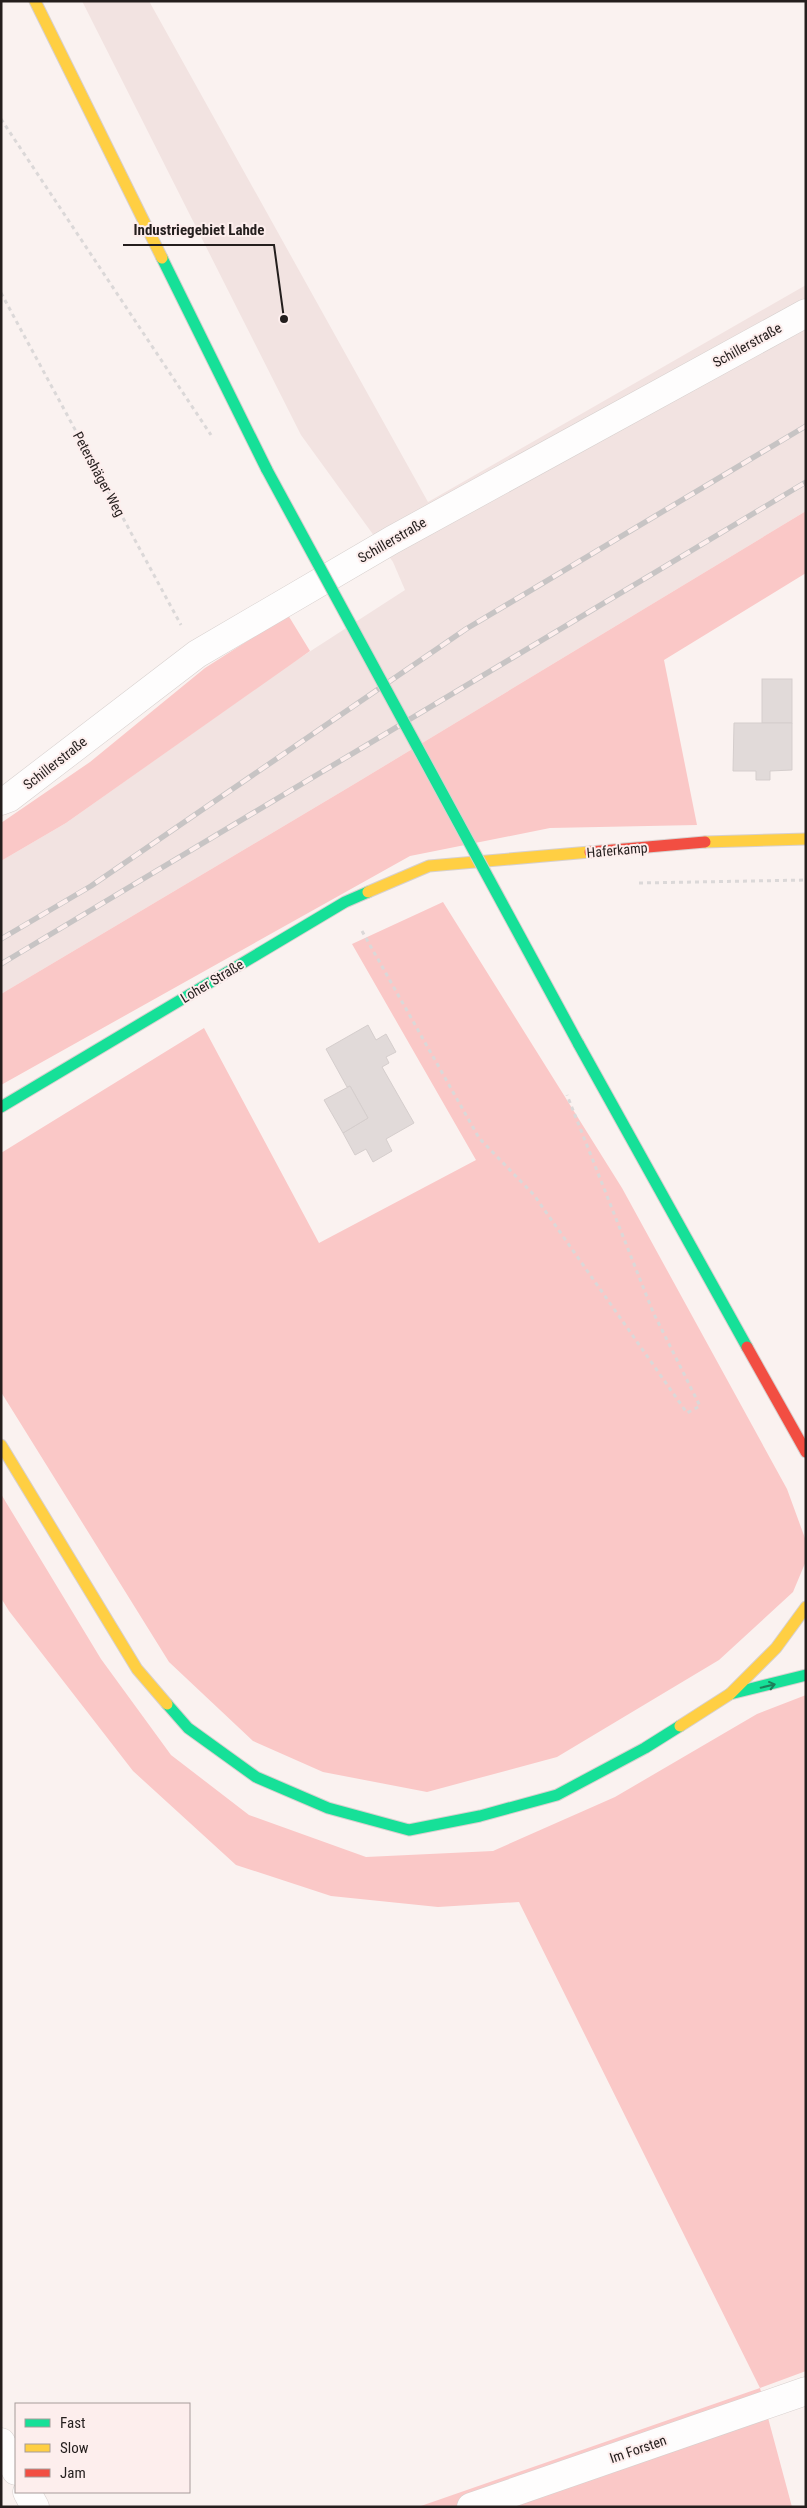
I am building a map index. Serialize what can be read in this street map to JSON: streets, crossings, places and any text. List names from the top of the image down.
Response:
{
  "streets": {
    "street": [
      "Schillerstraße",
      "Haferkamp",
      "Loher Straße",
      "Im Forsten"
    ],
    "path": ["Petershäger Weg"]
  },
  "crossings": [
    ["Schillerstraße", "Petershäger Weg"],
    ["Haferkamp", "Loher Straße"]
  ],
  "places": ["Industriegebiet Lahde"],
  "legend": ["Fast", "Slow", "Jam"]
}
